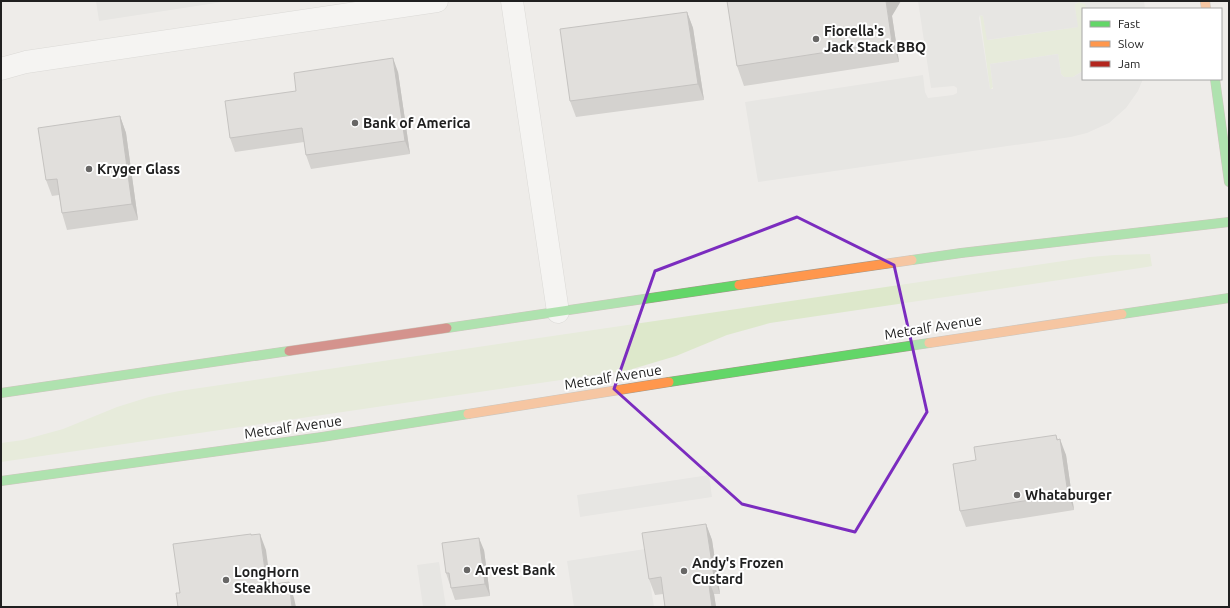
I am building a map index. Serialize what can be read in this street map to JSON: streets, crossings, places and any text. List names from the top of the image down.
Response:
{
  "streets": {
    "main road": ["Metcalf Avenue"]
  },
  "places": [
    "Fiorella's Jack Stack BBQ",
    "Bank of America",
    "Kryger Glass",
    "Whataburger",
    "Arvest Bank",
    "Andy's Frozen Custard",
    "LongHorn Steakhouse"
  ],
  "legend": ["Fast", "Slow", "Jam"]
}
